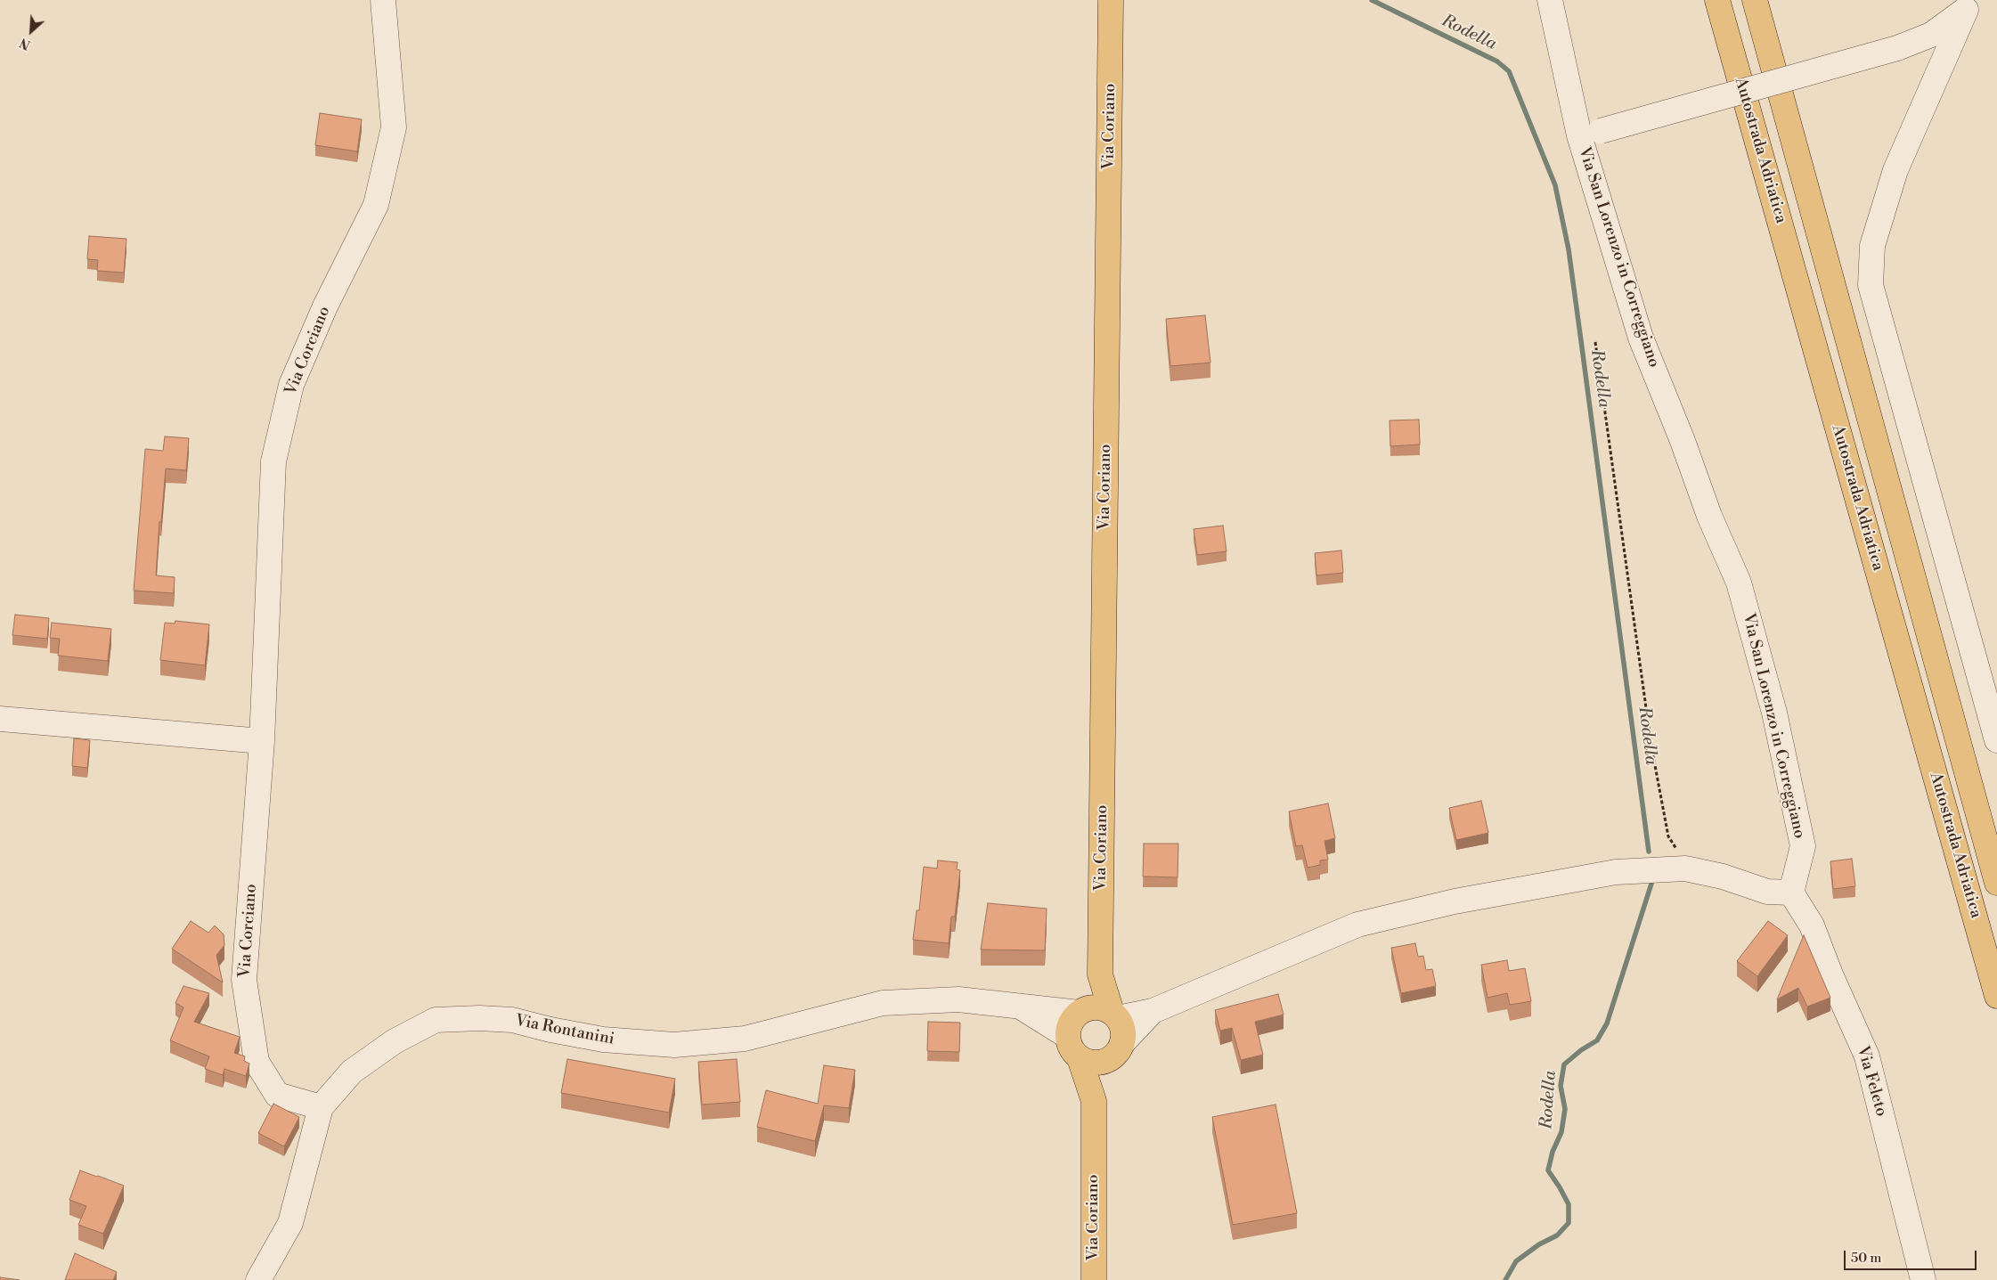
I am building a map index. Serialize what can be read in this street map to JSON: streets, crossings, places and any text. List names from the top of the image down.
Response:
{
  "streets": {
    "main road": ["Via Coriano", "Autostrada Adriatica"],
    "street": [
      "Via San Lorenzo in Correggiano",
      "Via Corciano",
      "Via Rontanini",
      "Via Feleto"
    ]
  },
  "crossings": [
    ["Via Coriano", "Via Rontanini"],
    ["Via San Lorenzo in Correggiano", "Via Feleto"],
    ["Via Corciano", "Via Rontanini"]
  ],
  "water": ["Rodella"],
  "scale_bar": "50 m",
  "north": "bottom left"
}
